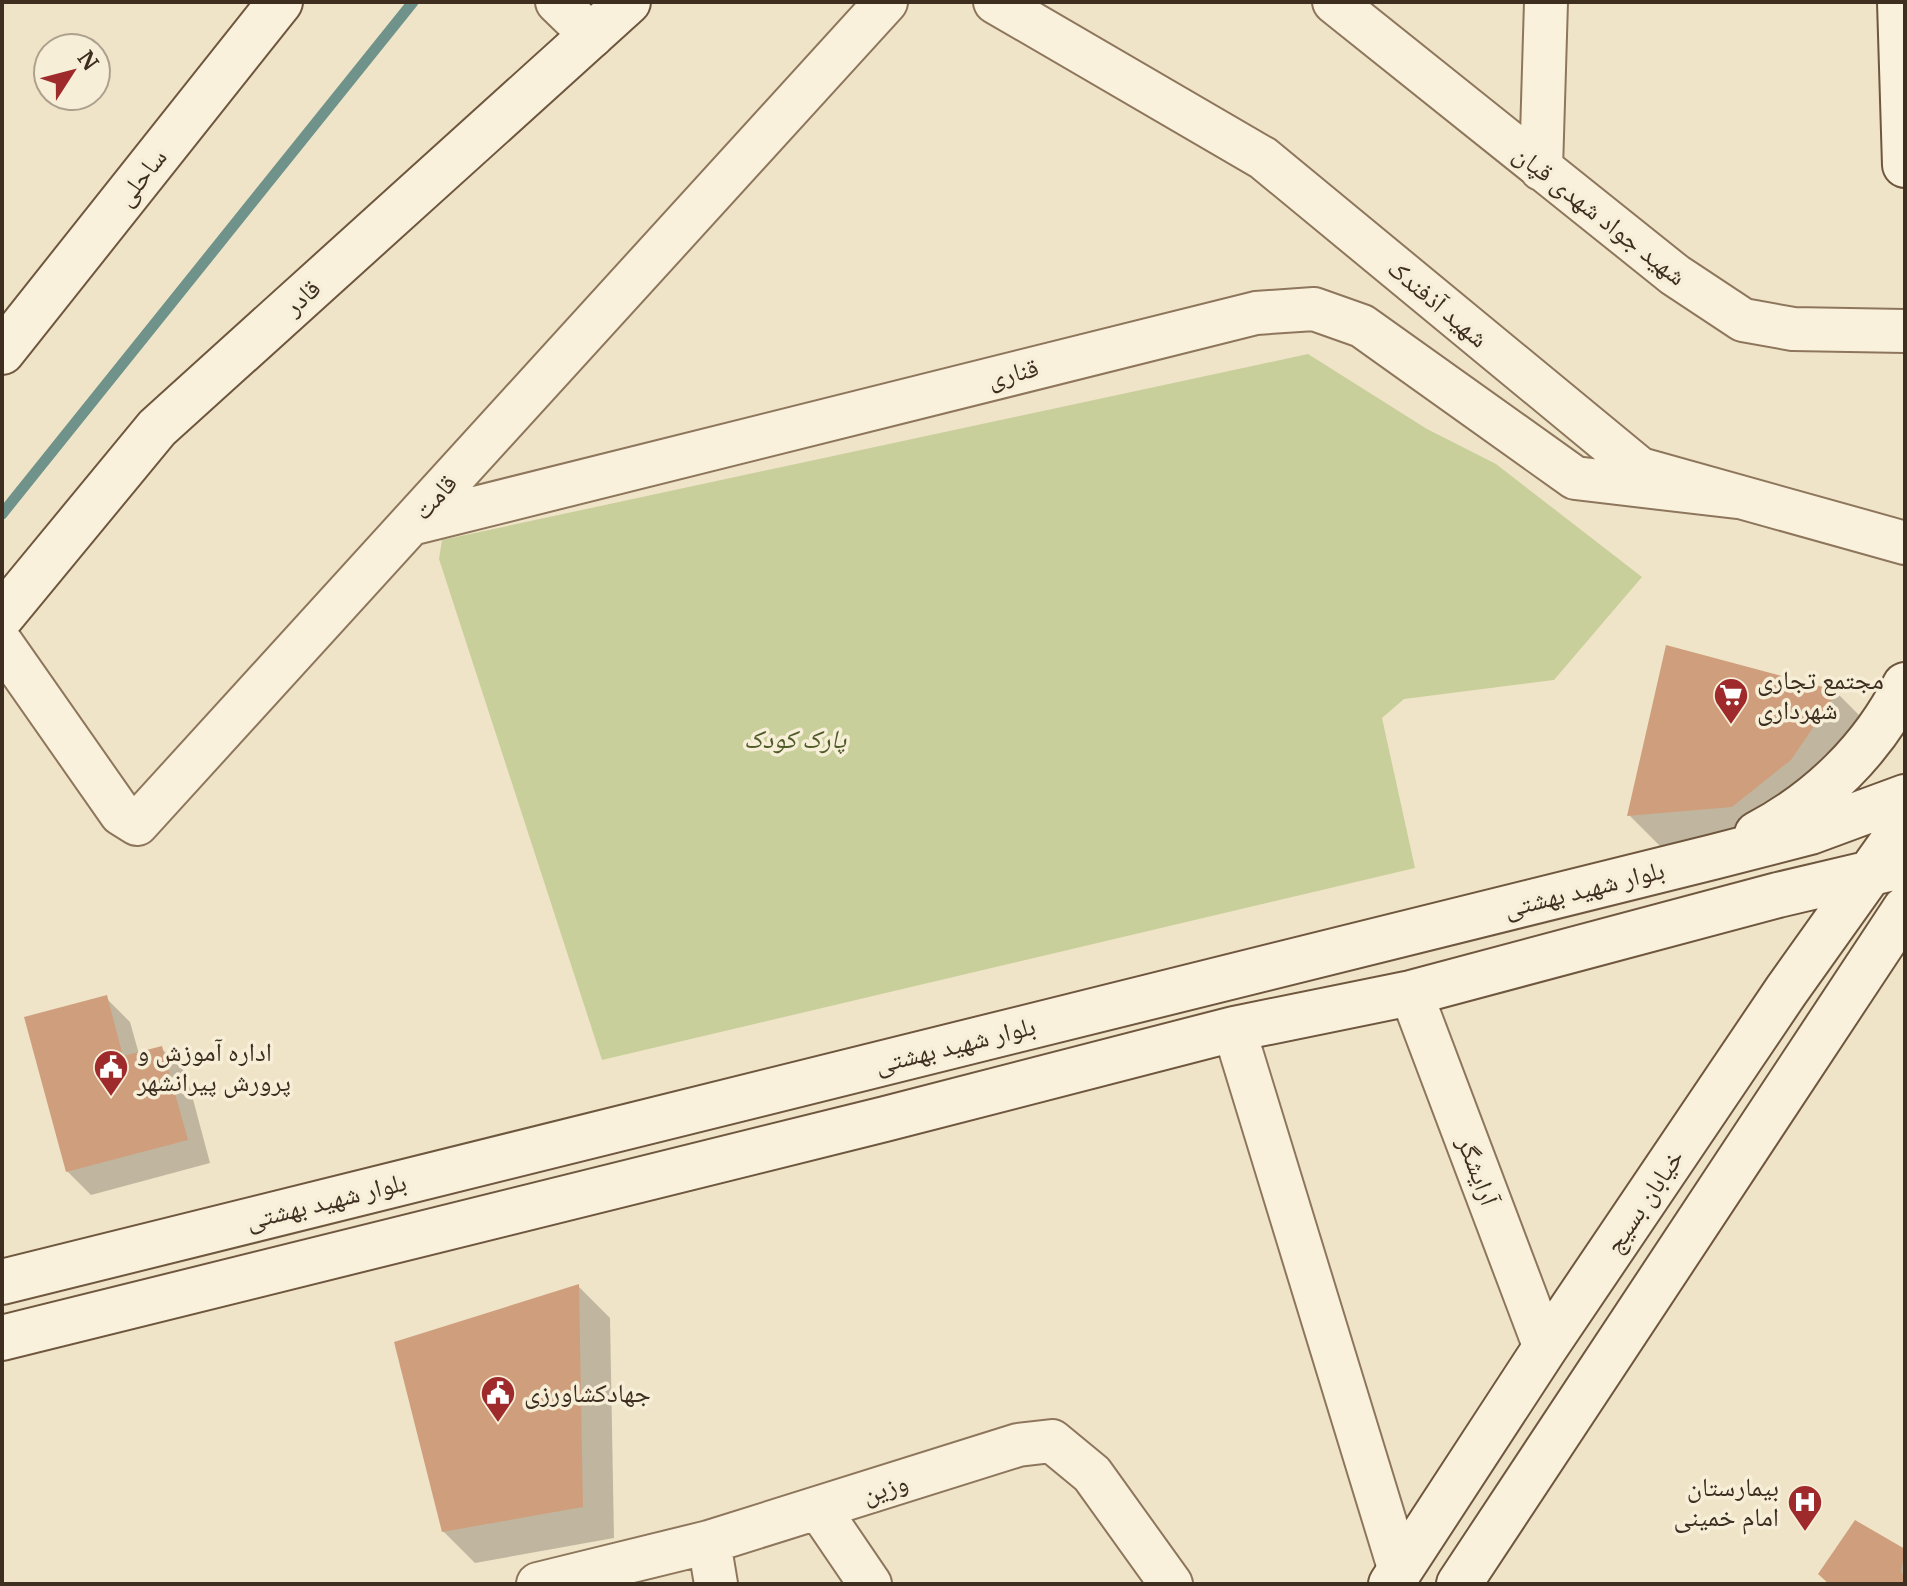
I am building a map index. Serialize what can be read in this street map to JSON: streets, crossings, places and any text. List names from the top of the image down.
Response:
{
  "streets": {
    "main road": [
      "ساحلی",
      "قادر",
      "بلوار شهید بهشتی",
      "خیابان بسیج"
    ],
    "street": [
      "شهید جواد شهدی قپان",
      "شهید آذفندک",
      "قناری",
      "قامت",
      "آرایشگر",
      "وزین"
    ]
  },
  "crossings": [
    ["شهید آذفندک", "قناری"],
    ["قناری", "قامت"],
    ["بلوار شهید بهشتی", "آرایشگر"],
    ["بلوار شهید بهشتی", "خیابان بسیج"],
    ["آرایشگر", "خیابان بسیج"]
  ],
  "parks": ["پارک کودک"],
  "places": {
    "supermarket": ["مجتمع تجاری شهرداری"],
    "public building": ["اداره آموزش و پرورش پیرانشهر", "جهادکشاورزی"],
    "hospital": ["بیمارستان امام خمینی"]
  },
  "north": "top right"
}
